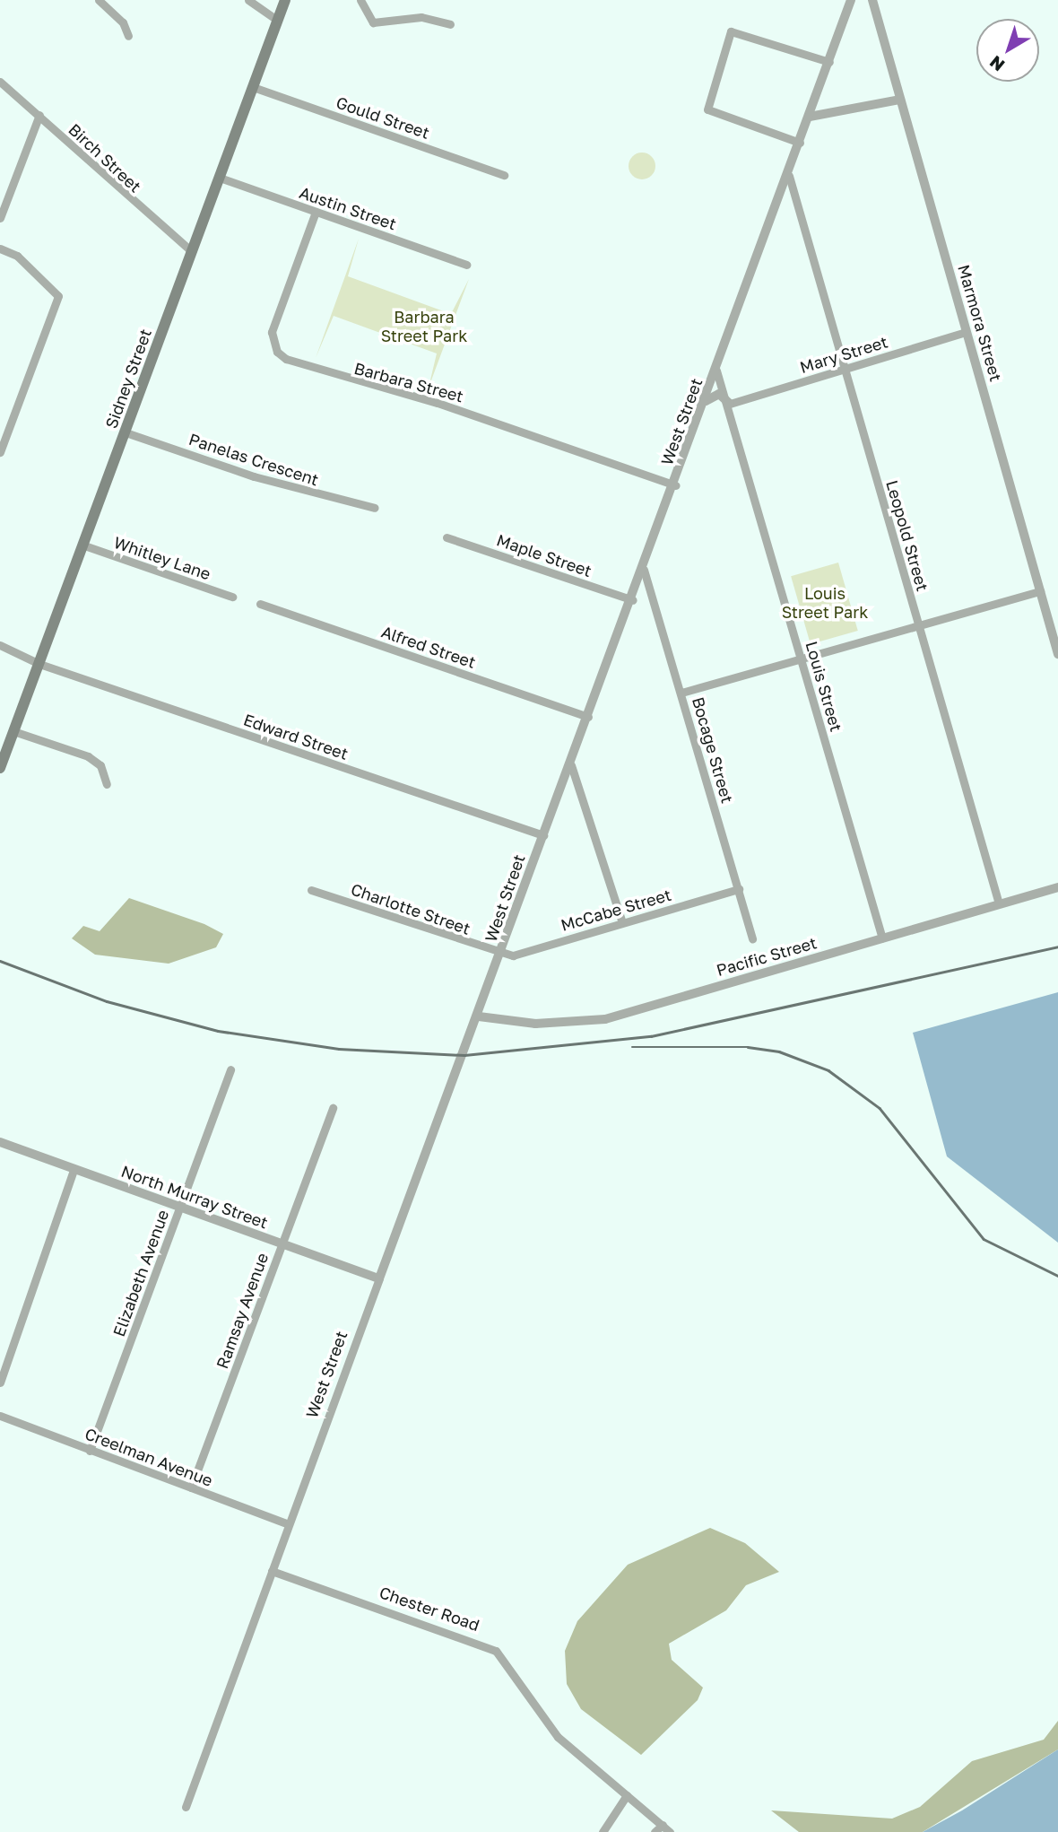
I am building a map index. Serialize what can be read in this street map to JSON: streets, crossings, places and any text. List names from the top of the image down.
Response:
{
  "streets": {
    "main road": ["Sidney Street"],
    "street": [
      "Gould Street",
      "Birch Street",
      "Austin Street",
      "Marmora Street",
      "Mary Street",
      "Barbara Street",
      "West Street",
      "Panelas Crescent",
      "Leopold Street",
      "Maple Street",
      "Whitley Lane",
      "Alfred Street",
      "Louis Street",
      "Edward Street",
      "Bocage Street",
      "Charlotte Street",
      "McCabe Street",
      "Pacific Street",
      "North Murray Street",
      "Elizabeth Avenue",
      "Ramsay Avenue",
      "Creelman Avenue",
      "Chester Road"
    ]
  },
  "crossings": [
    ["Gould Street", "Sidney Street"],
    ["Birch Street", "Sidney Street"],
    ["Austin Street", "Sidney Street"],
    ["Austin Street", "Barbara Street"],
    ["Marmora Street", "Mary Street"],
    ["Mary Street", "Leopold Street"],
    ["Mary Street", "Louis Street"],
    ["Sidney Street", "Panelas Crescent"],
    ["Sidney Street", "Whitley Lane"],
    ["Sidney Street", "Edward Street"],
    ["Barbara Street", "West Street"],
    ["West Street", "Leopold Street"],
    ["West Street", "Maple Street"],
    ["West Street", "Alfred Street"],
    ["West Street", "Louis Street"],
    ["West Street", "Edward Street"],
    ["West Street", "Bocage Street"],
    ["West Street", "Charlotte Street"],
    ["West Street", "McCabe Street"],
    ["West Street", "Pacific Street"],
    ["West Street", "North Murray Street"],
    ["West Street", "Creelman Avenue"],
    ["West Street", "Chester Road"],
    ["Leopold Street", "Pacific Street"],
    ["Louis Street", "Pacific Street"],
    ["Bocage Street", "McCabe Street"],
    ["Charlotte Street", "McCabe Street"],
    ["North Murray Street", "Elizabeth Avenue"],
    ["North Murray Street", "Ramsay Avenue"],
    ["Elizabeth Avenue", "Creelman Avenue"],
    ["Ramsay Avenue", "Creelman Avenue"]
  ],
  "parks": ["Barbara Street Park", "Louis Street Park"],
  "north": "bottom left"
}
